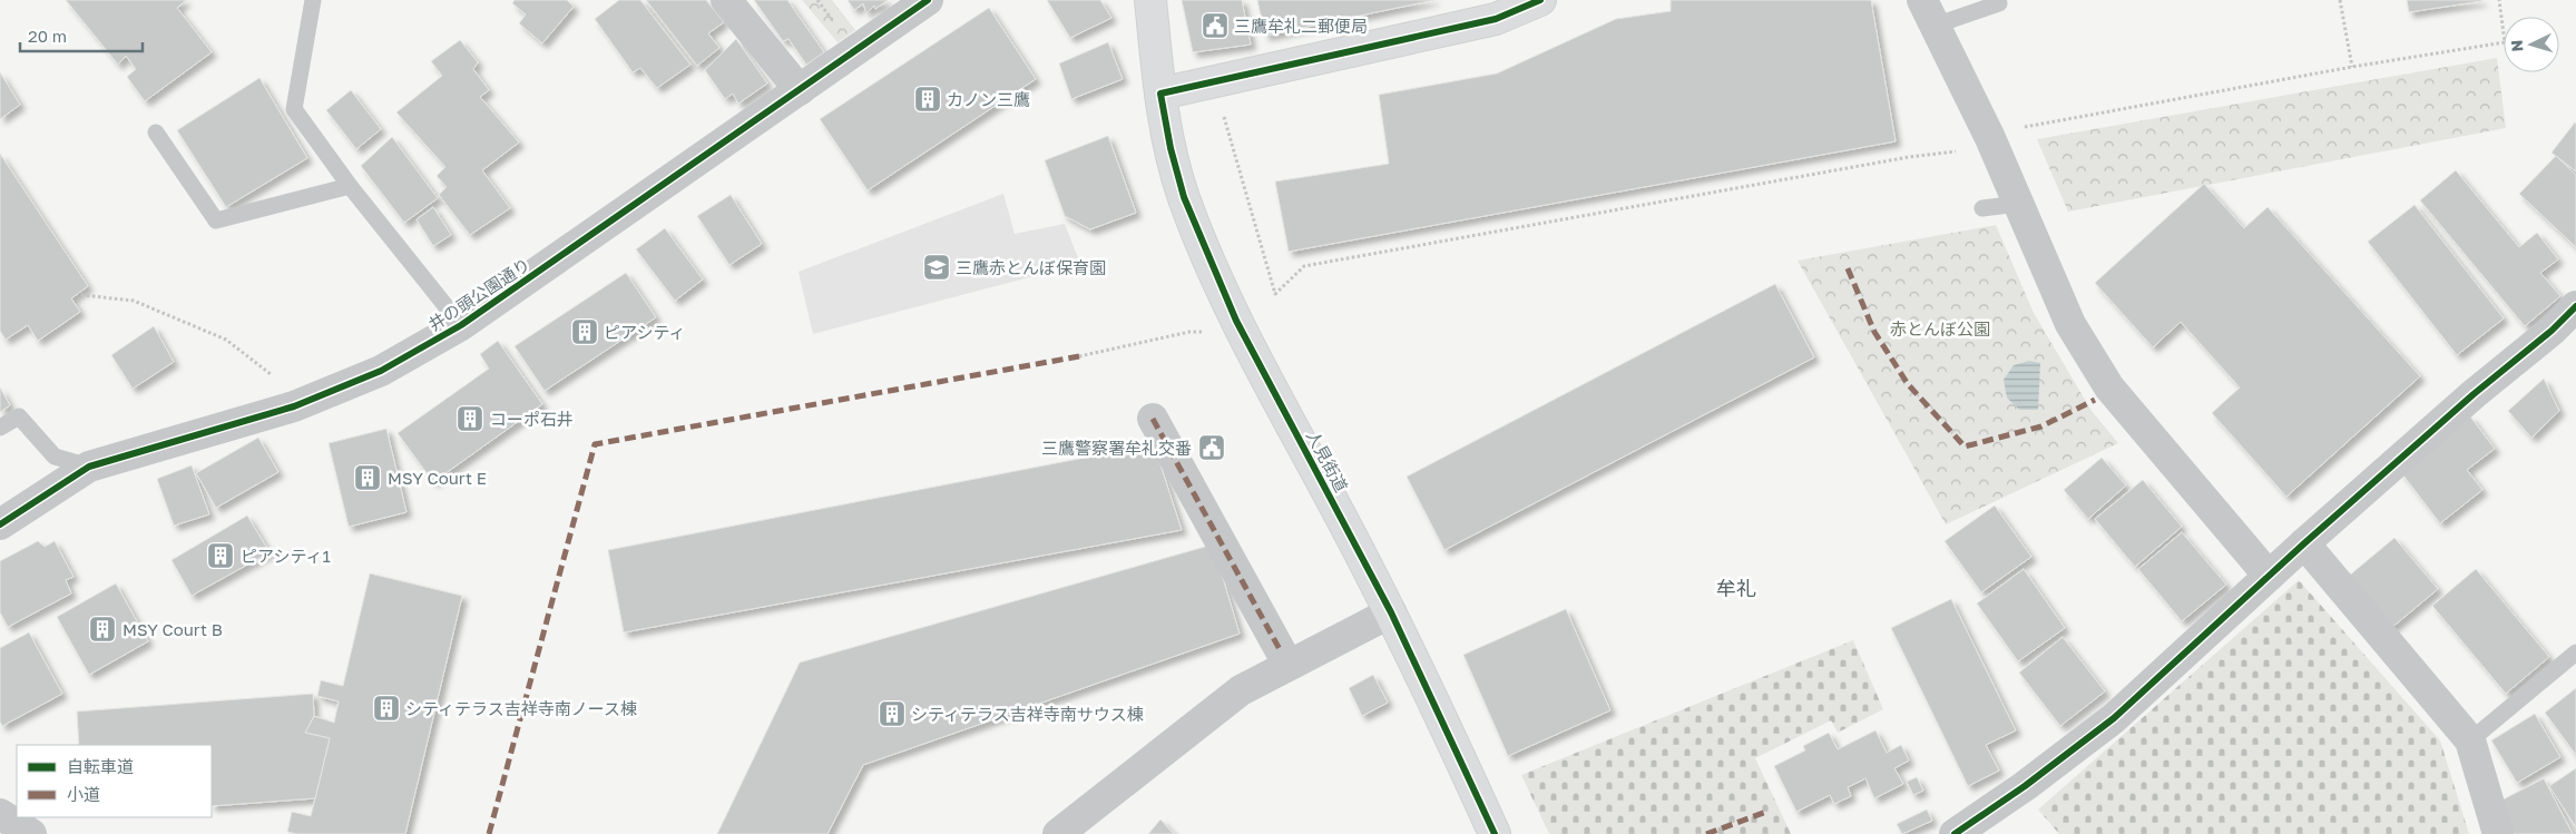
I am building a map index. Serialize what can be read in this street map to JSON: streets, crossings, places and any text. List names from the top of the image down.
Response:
{
  "streets": {
    "main road": ["人見街道"],
    "street": ["井の頭公園通り"]
  },
  "districts": ["牟礼"],
  "parks": ["赤とんぼ公園"],
  "places": {
    "public building": ["三鷹牟礼二郵便局", "三鷹警察署牟礼交番"],
    "building": [
      "カノン三鷹",
      "ピアシティ",
      "コーポ石井",
      "MSY Court E",
      "ピアシティ1",
      "MSY Court B",
      "シティテラス吉祥寺南ノース棟",
      "シティテラス吉祥寺南サウス棟"
    ],
    "school or university": ["三鷹赤とんぼ保育園"]
  },
  "legend": ["自転車道", "小道"],
  "scale_bar": "20 m",
  "north": "left"
}
